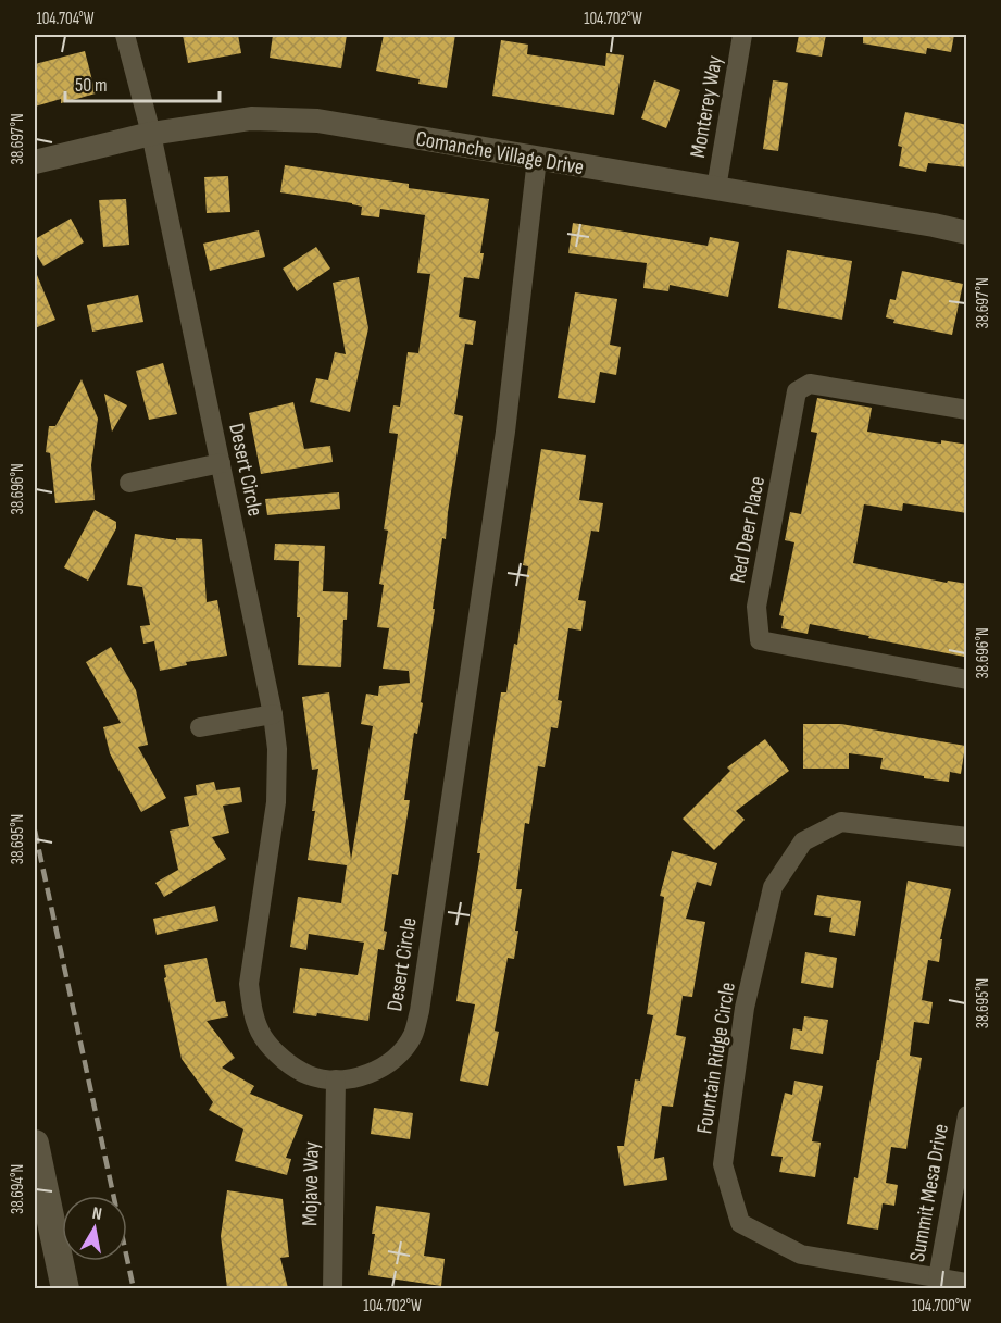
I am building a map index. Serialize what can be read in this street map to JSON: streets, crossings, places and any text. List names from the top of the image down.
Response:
{
  "streets": {
    "street": [
      "Monterey Way",
      "Comanche Village Drive",
      "Desert Circle",
      "Red Deer Place",
      "Fountain Ridge Circle",
      "Mojave Way",
      "Summit Mesa Drive"
    ]
  },
  "crossings": [
    ["Monterey Way", "Comanche Village Drive"],
    ["Comanche Village Drive", "Desert Circle"],
    ["Desert Circle", "Mojave Way"],
    ["Fountain Ridge Circle", "Summit Mesa Drive"]
  ],
  "scale_bar": "50 m",
  "north": "top",
  "coordinates": [
    "104.704°W",
    "104.702°W",
    "38.697°N",
    "38.696°N",
    "38.695°N",
    "38.694°N",
    "104.700°W"
  ]
}
